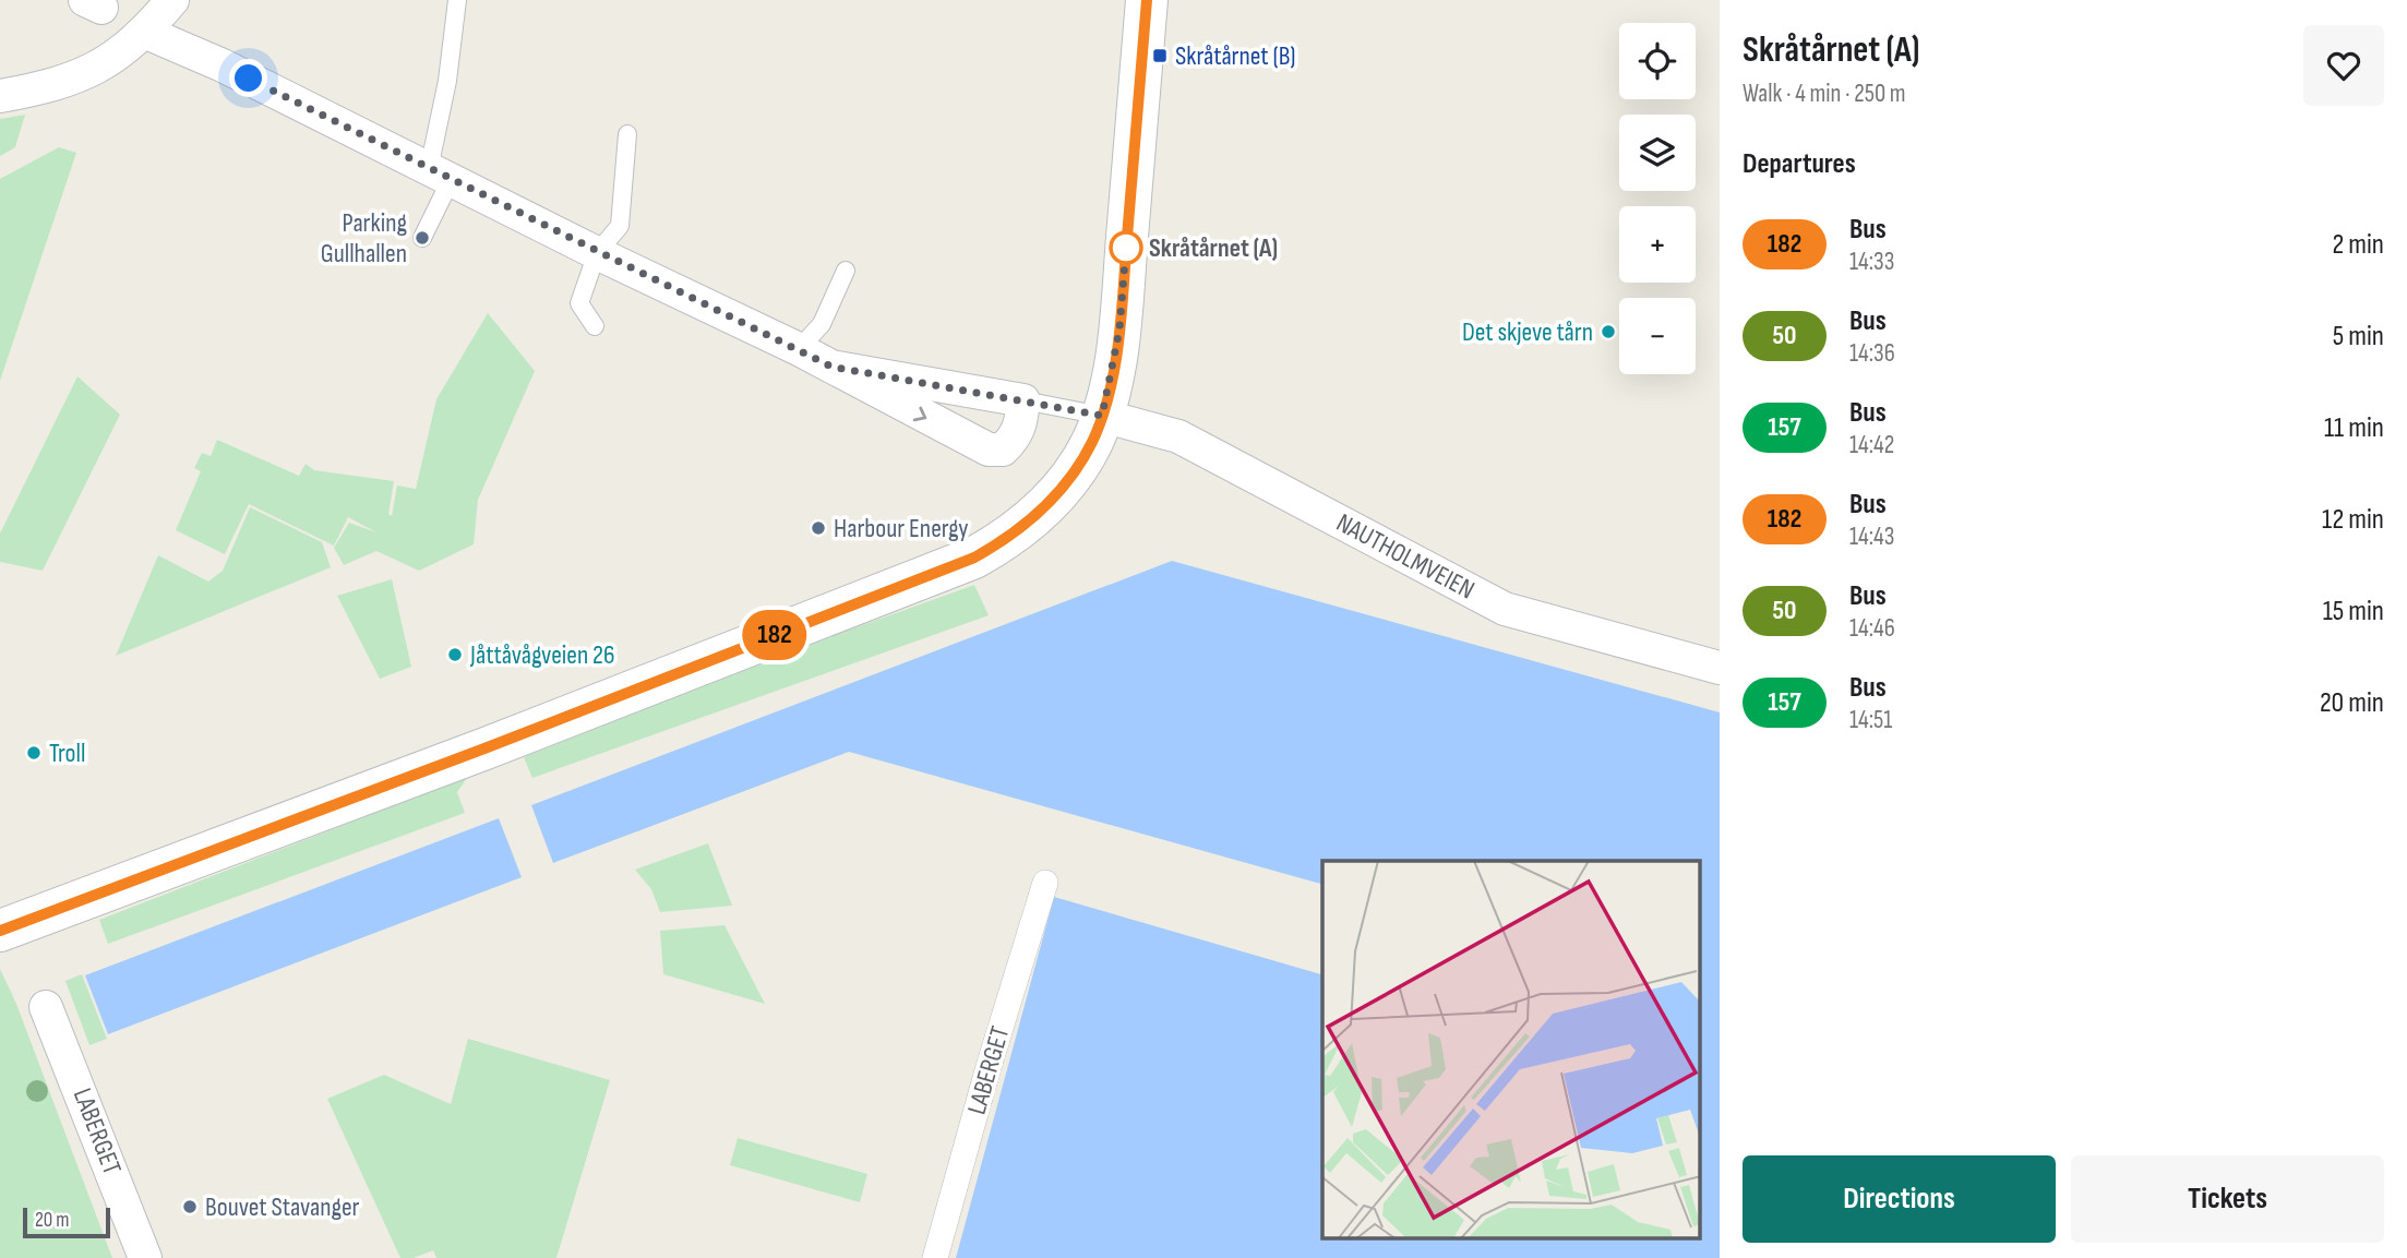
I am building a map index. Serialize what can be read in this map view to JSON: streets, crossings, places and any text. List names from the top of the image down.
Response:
{
  "streets": {
    "street": ["NAUTHOLMVEIEN", "LABERGET"]
  },
  "places": {
    "transit": ["Skråtårnet (B)"],
    "other": [
      "Parking Gullhallen",
      "Skråtårnet (A)",
      "Det skjeve tårn",
      "Harbour Energy",
      "Jåttåvågveien 26",
      "Troll",
      "Bouvet Stavanger"
    ]
  },
  "lines": ["bus line 182"],
  "scale_bar": "20 m",
  "page": {
    "on_map": "182",
    "heading": [
      ["Skråtårnet (A)", "Walk · 4 min · 250 m"],
      "Departures"
    ],
    "map_buttons": ["+", "−"],
    "list": [
      {
        "mark": "182",
        "name": "Bus",
        "note": "14:33",
        "value": "2 min"
      },
      {
        "mark": "50",
        "name": "Bus",
        "note": "14:36",
        "value": "5 min"
      },
      {
        "mark": "157",
        "name": "Bus",
        "note": "14:42",
        "value": "11 min"
      },
      {
        "mark": "182",
        "name": "Bus",
        "note": "14:43",
        "value": "12 min"
      },
      {
        "mark": "50",
        "name": "Bus",
        "note": "14:46",
        "value": "15 min"
      },
      {
        "mark": "157",
        "name": "Bus",
        "note": "14:51",
        "value": "20 min"
      }
    ],
    "buttons": ["Directions", "Tickets"],
    "scale": "20 m"
  }
}
